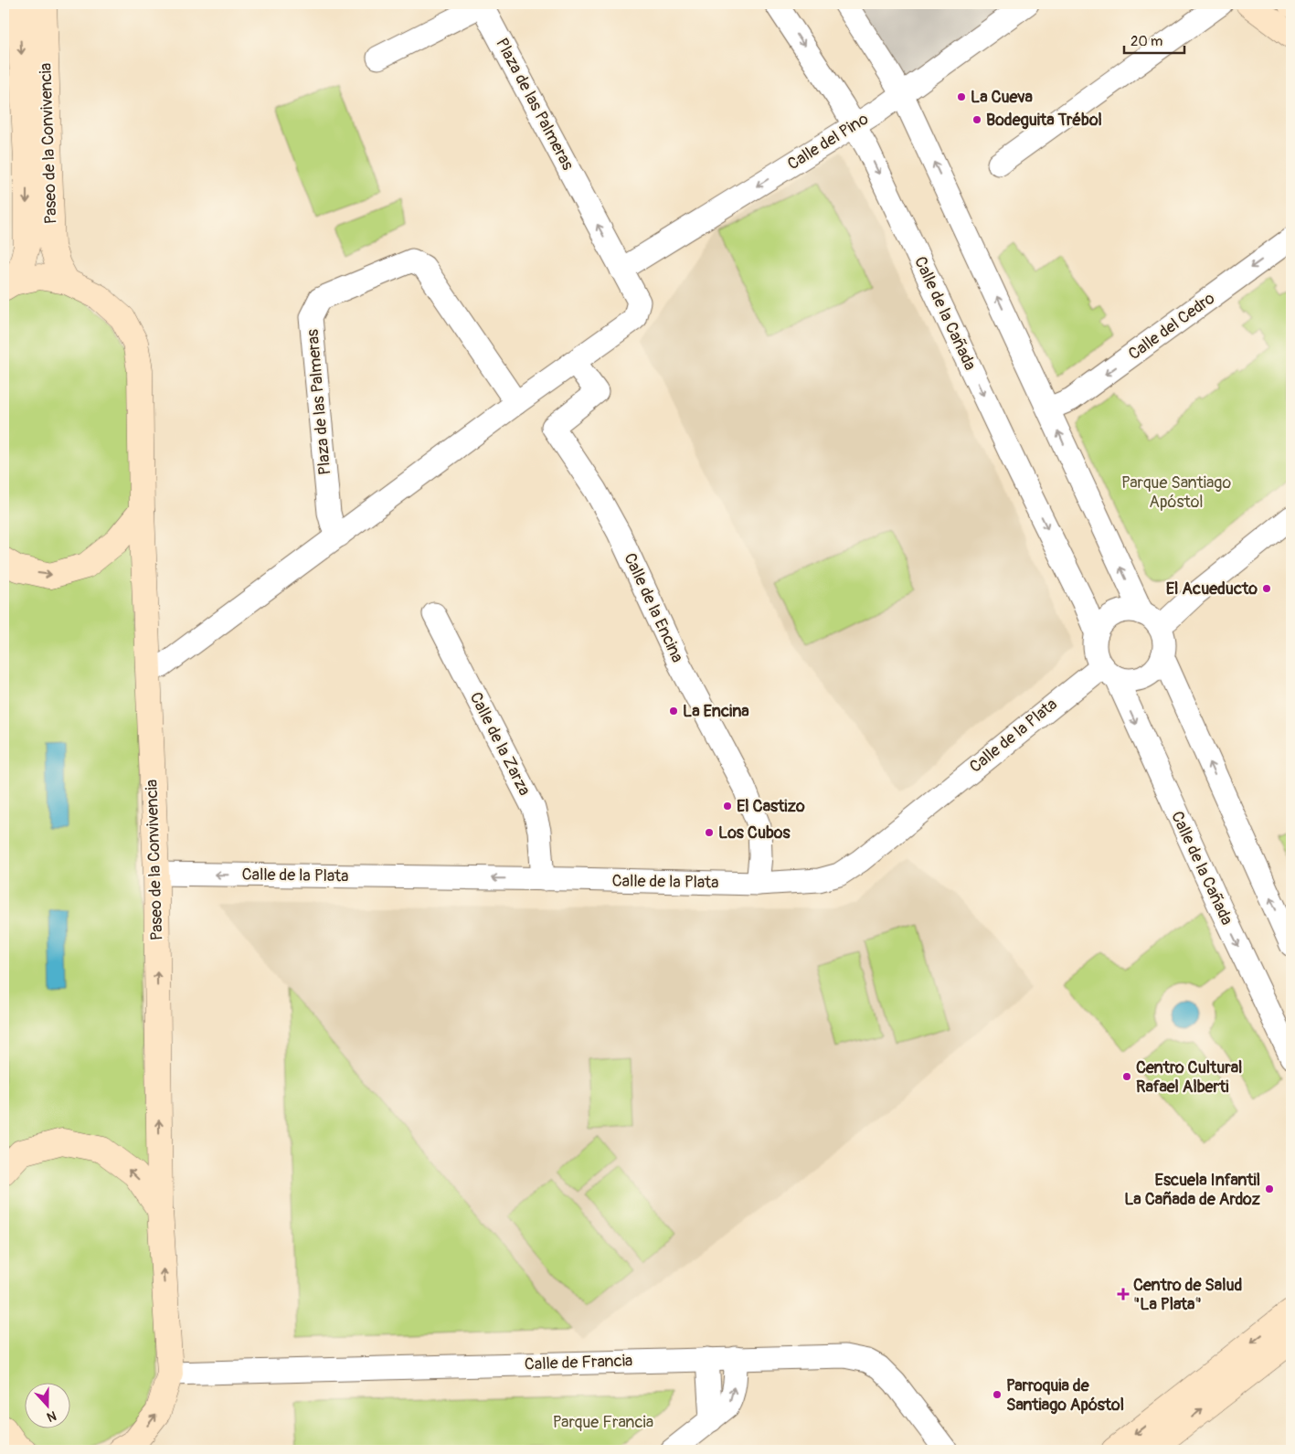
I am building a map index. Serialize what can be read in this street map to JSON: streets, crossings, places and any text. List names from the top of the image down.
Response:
{
  "streets": {
    "street": [
      "Plaza de las Palmeras",
      "Calle del Pino",
      "Paseo de la Convivencia",
      "Calle de la Cañada",
      "Calle del Cedro",
      "Calle de la Encina",
      "Calle de la Plata",
      "Calle de la Zarza",
      "Calle de Francia"
    ]
  },
  "crossings": [
    ["Plaza de las Palmeras", "Calle del Pino"],
    ["Plaza de las Palmeras", "Paseo de la Convivencia"],
    ["Plaza de las Palmeras", "Calle de la Encina"],
    ["Calle del Pino", "Calle de la Cañada"],
    ["Paseo de la Convivencia", "Calle de la Plata"],
    ["Paseo de la Convivencia", "Calle de Francia"],
    ["Calle de la Cañada", "Calle de la Plata"],
    ["Calle de la Encina", "Calle de la Plata"],
    ["Calle de la Plata", "Calle de la Zarza"]
  ],
  "one_way": ["Calle del Pino", "Calle del Cedro", "Calle de la Plata"],
  "parks": ["Parque Santiago Apóstol", "Parque Francia"],
  "places": {
    "other": [
      "La Cueva",
      "Bodeguita Trébol",
      "El Acueducto",
      "La Encina",
      "El Castizo",
      "Los Cubos",
      "Centro Cultural Rafael Alberti",
      "Escuela Infantil La Cañada de Ardoz",
      "Parroquia de Santiago Apóstol"
    ],
    "health": ["Centro de Salud \"La Plata\""]
  },
  "scale_bar": "20 m",
  "north": "bottom"
}
